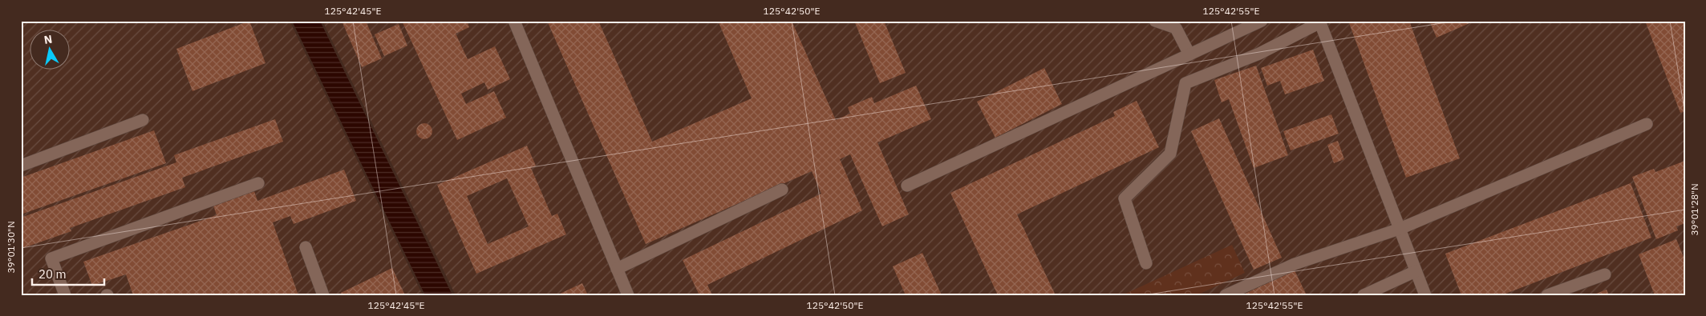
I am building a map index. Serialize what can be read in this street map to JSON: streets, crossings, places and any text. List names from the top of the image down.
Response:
{
  "scale_bar": "20 m",
  "north": "top",
  "coordinates": [
    "125°42'45\"E",
    "125°42'50\"E",
    "125°42'55\"E",
    "39°01'28\"N",
    "39°01'30\"N"
  ]
}
